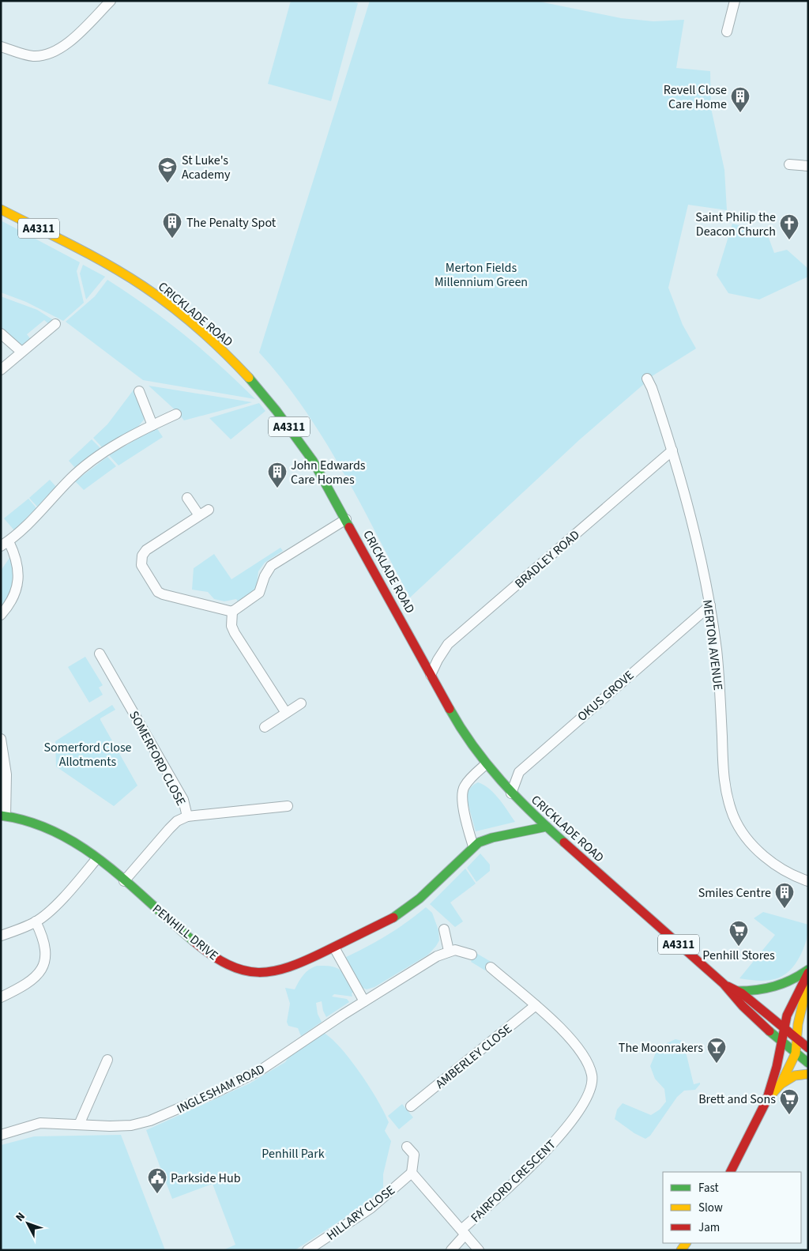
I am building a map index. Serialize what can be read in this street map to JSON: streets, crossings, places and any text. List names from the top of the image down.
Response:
{
  "streets": {
    "main road": ["A4311", "CRICKLADE ROAD", "PENHILL DRIVE"],
    "street": [
      "BRADLEY ROAD",
      "MERTON AVENUE",
      "OKUS GROVE",
      "SOMERFORD CLOSE",
      "AMBERLEY CLOSE",
      "INGLESHAM ROAD",
      "FAIRFORD CRESCENT",
      "HILLARY CLOSE"
    ]
  },
  "crossings": [
    ["CRICKLADE ROAD", "BRADLEY ROAD"],
    ["CRICKLADE ROAD", "OKUS GROVE"],
    ["CRICKLADE ROAD", "PENHILL DRIVE"],
    ["BRADLEY ROAD", "MERTON AVENUE"],
    ["MERTON AVENUE", "OKUS GROVE"],
    ["SOMERFORD CLOSE", "PENHILL DRIVE"],
    ["AMBERLEY CLOSE", "FAIRFORD CRESCENT"]
  ],
  "parks": ["Merton Fields Millennium Green", "Somerford Close Allotments", "Penhill Park"],
  "places": {
    "building": [
      "Revell Close Care Home",
      "The Penalty Spot",
      "John Edwards Care Homes",
      "Smiles Centre"
    ],
    "school or university": ["St Luke's Academy"],
    "church": ["Saint Philip the Deacon Church"],
    "supermarket": ["Penhill Stores", "Brett and Sons"],
    "bar": ["The Moonrakers"],
    "public building": ["Parkside Hub"]
  },
  "legend": ["Fast", "Slow", "Jam"],
  "north": "top left"
}
